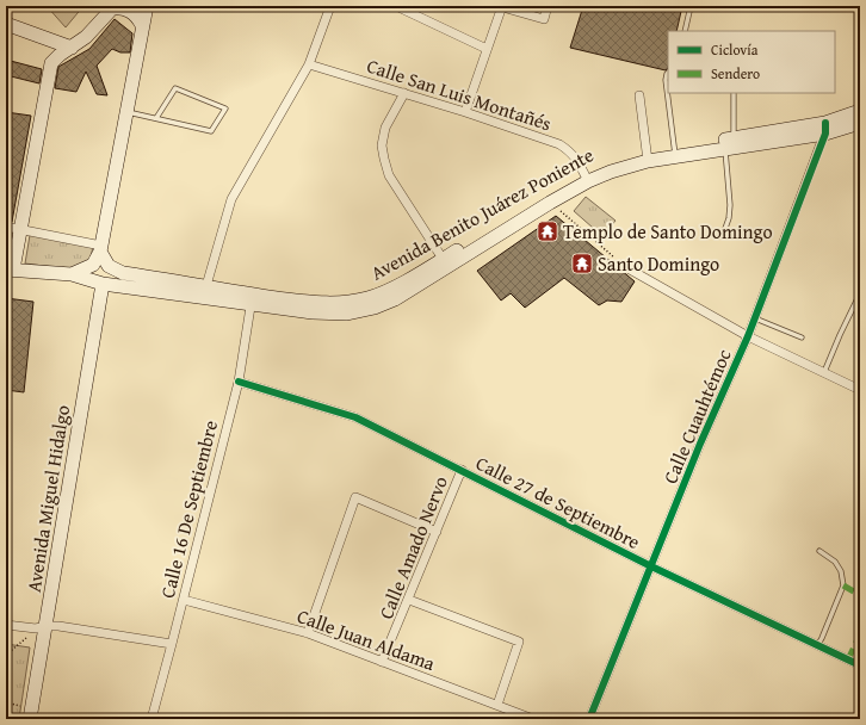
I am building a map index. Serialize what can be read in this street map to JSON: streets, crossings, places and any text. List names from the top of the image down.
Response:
{
  "streets": {
    "main road": ["Avenida Benito Juárez Poniente", "Avenida Miguel Hidalgo"],
    "street": [
      "Calle San Luis Montañés",
      "Calle Cuauhtémoc",
      "Calle 27 de Septiembre",
      "Calle 16 De Septiembre",
      "Calle Amado Nervo",
      "Calle Juan Aldama"
    ]
  },
  "crossings": [
    ["Calle San Luis Montañés", "Avenida Benito Juárez Poniente"],
    ["Avenida Benito Juárez Poniente", "Calle Cuauhtémoc"],
    ["Avenida Benito Juárez Poniente", "Avenida Miguel Hidalgo"],
    ["Avenida Benito Juárez Poniente", "Calle 16 De Septiembre"],
    ["Calle Cuauhtémoc", "Calle 27 de Septiembre"],
    ["Calle 27 de Septiembre", "Calle 16 De Septiembre"],
    ["Calle 27 de Septiembre", "Calle Amado Nervo"],
    ["Calle 16 De Septiembre", "Calle Juan Aldama"],
    ["Calle Amado Nervo", "Calle Juan Aldama"]
  ],
  "places": {
    "temple": ["Templo de Santo Domingo", "Santo Domingo"]
  },
  "legend": ["Ciclovía", "Sendero"]
}
